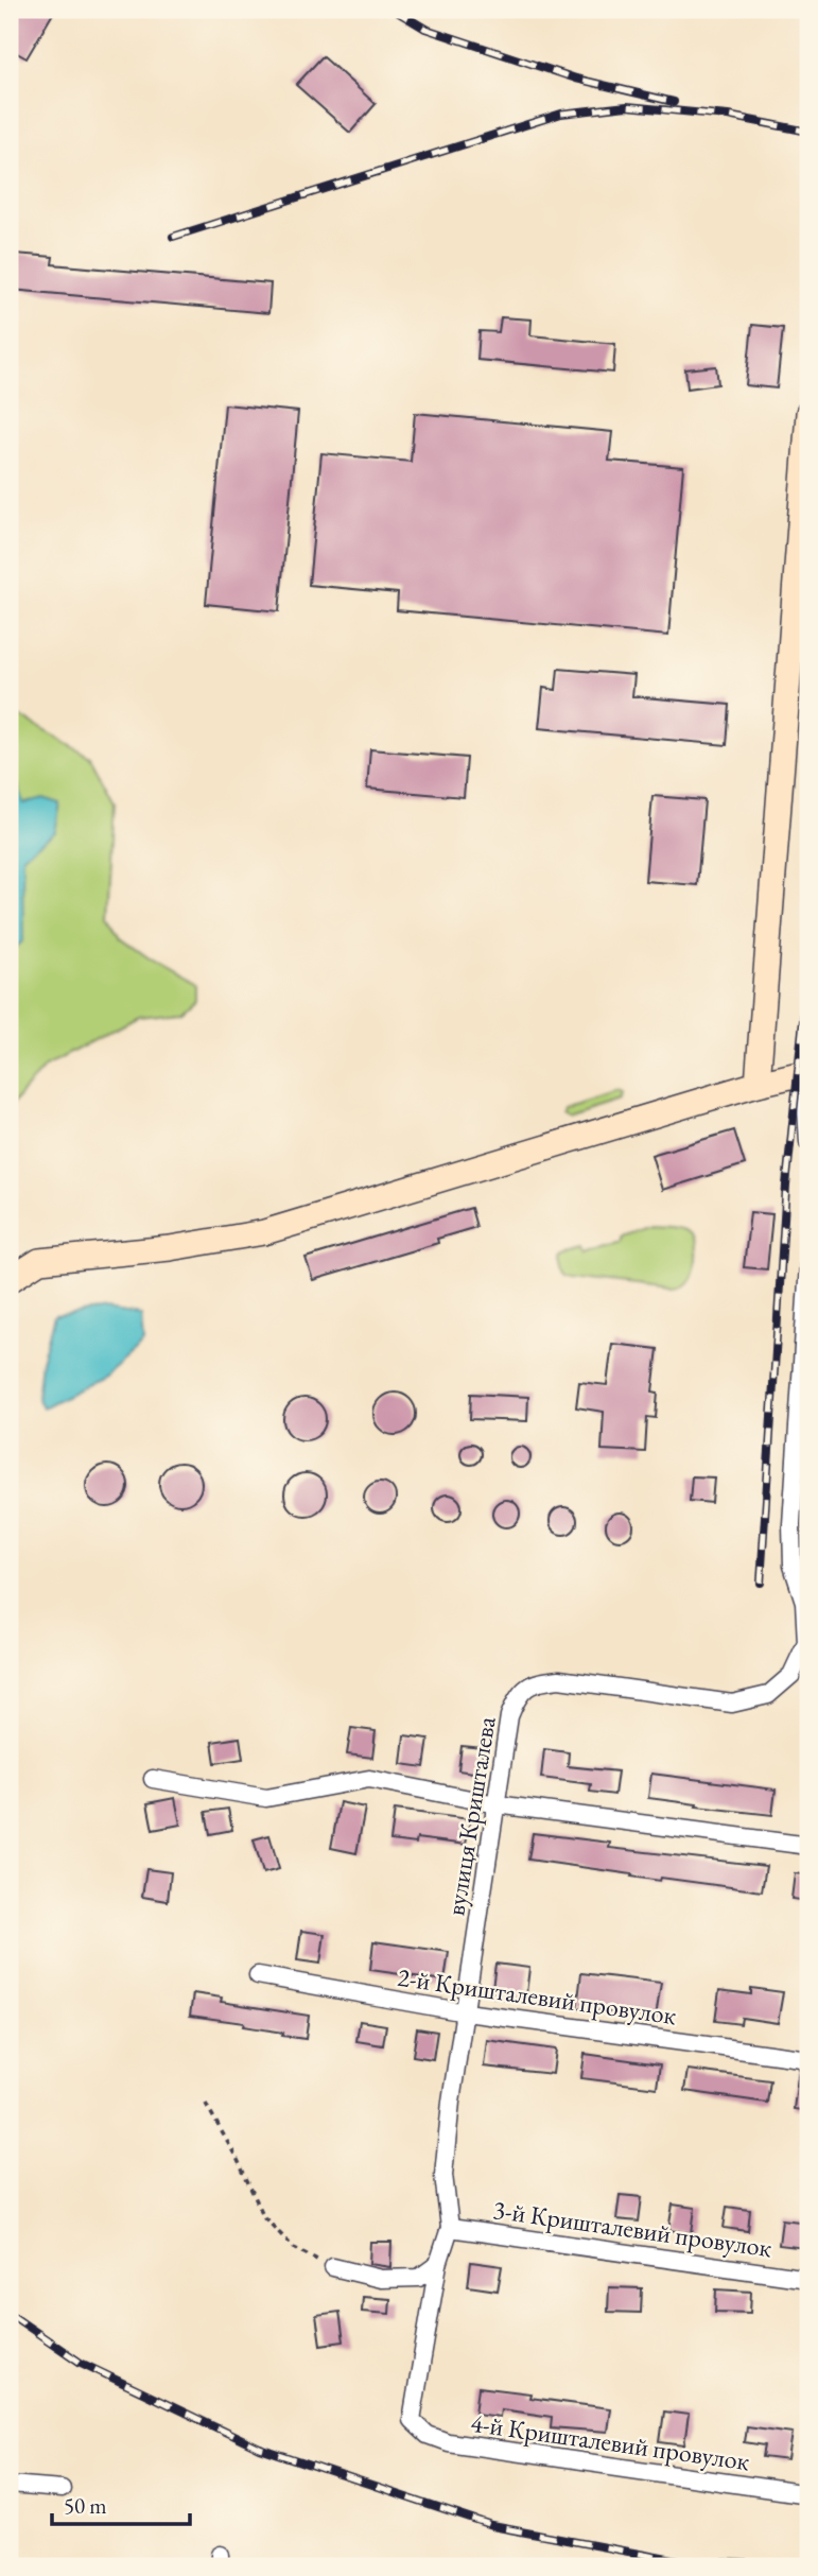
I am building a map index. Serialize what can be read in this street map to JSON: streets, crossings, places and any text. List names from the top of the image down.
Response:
{
  "streets": {
    "street": [
      "вулиця Кришталева",
      "2-й Кришталевий провулок",
      "3-й Кришталевий провулок",
      "4-й Кришталевий провулок"
    ]
  },
  "crossings": [
    ["вулиця Кришталева", "2-й Кришталевий провулок"],
    ["вулиця Кришталева", "3-й Кришталевий провулок"],
    ["вулиця Кришталева", "4-й Кришталевий провулок"]
  ],
  "scale_bar": "50 m"
}
